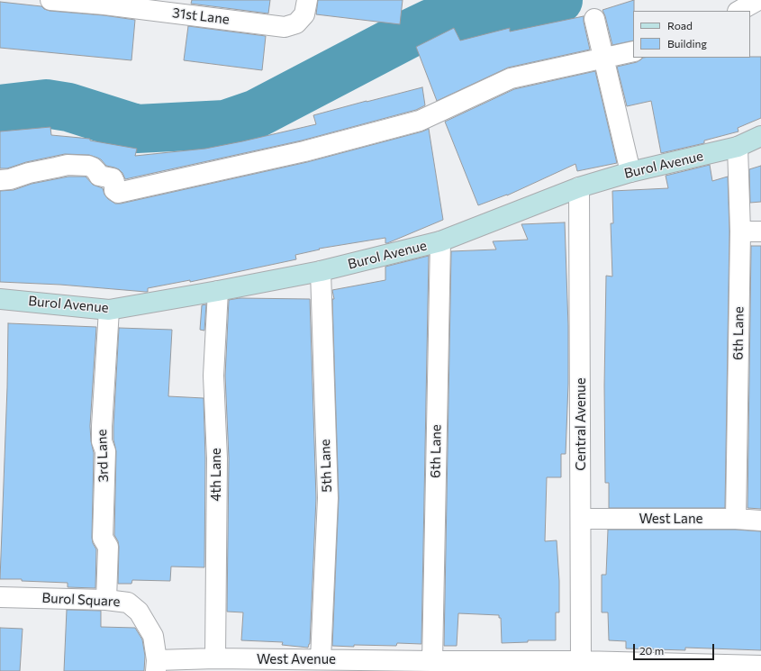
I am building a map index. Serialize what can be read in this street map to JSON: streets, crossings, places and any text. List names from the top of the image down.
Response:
{
  "streets": {
    "street": [
      "31st Lane",
      "Burol Avenue",
      "6th Lane",
      "Central Avenue",
      "3rd Lane",
      "5th Lane",
      "4th Lane",
      "West Lane",
      "Burol Square",
      "West Avenue"
    ]
  },
  "crossings": [
    ["Burol Avenue", "6th Lane"],
    ["Burol Avenue", "Central Avenue"],
    ["Burol Avenue", "3rd Lane"],
    ["Burol Avenue", "5th Lane"],
    ["Burol Avenue", "4th Lane"],
    ["6th Lane", "West Lane"],
    ["6th Lane", "West Avenue"],
    ["Central Avenue", "West Lane"],
    ["Central Avenue", "West Avenue"],
    ["3rd Lane", "Burol Square"],
    ["5th Lane", "West Avenue"],
    ["4th Lane", "West Avenue"],
    ["Burol Square", "West Avenue"]
  ],
  "legend": ["Road", "Building"],
  "scale_bar": "20 m"
}
